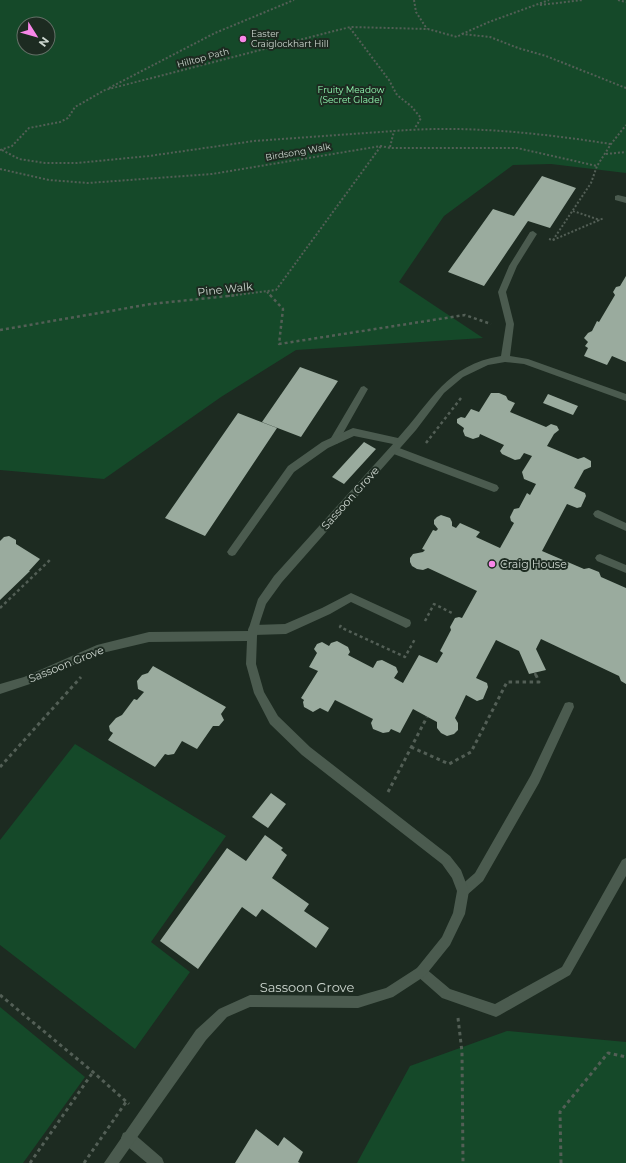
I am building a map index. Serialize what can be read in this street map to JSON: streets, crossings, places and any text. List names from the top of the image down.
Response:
{
  "streets": {
    "street": ["Sassoon Grove"],
    "path": ["Hilltop Path", "Birdsong Walk", "Pine Walk"]
  },
  "crossings": [
    ["Birdsong Walk", "Pine Walk"]
  ],
  "parks": ["Fruity Meadow (Secret Glade)"],
  "places": ["Easter Craiglockhart Hill", "Craig House"],
  "north": "bottom right"
}
